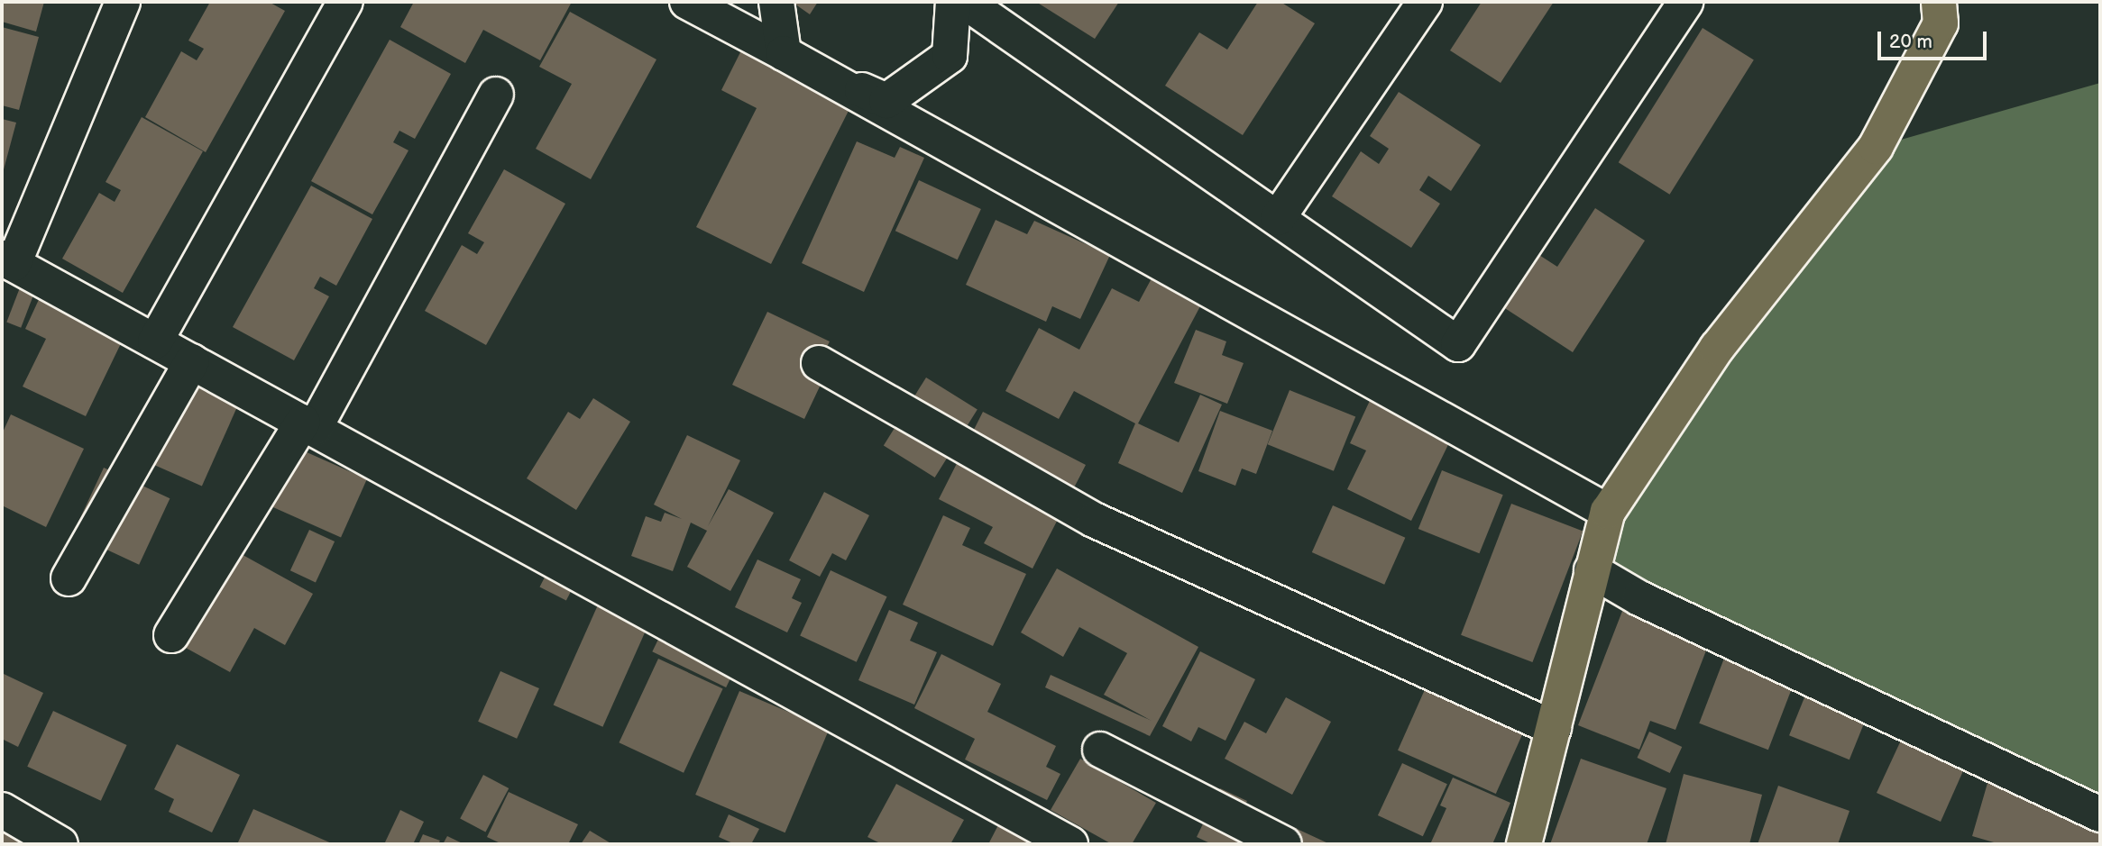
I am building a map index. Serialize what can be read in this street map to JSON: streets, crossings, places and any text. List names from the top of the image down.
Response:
{
  "scale_bar": "20 m"
}
